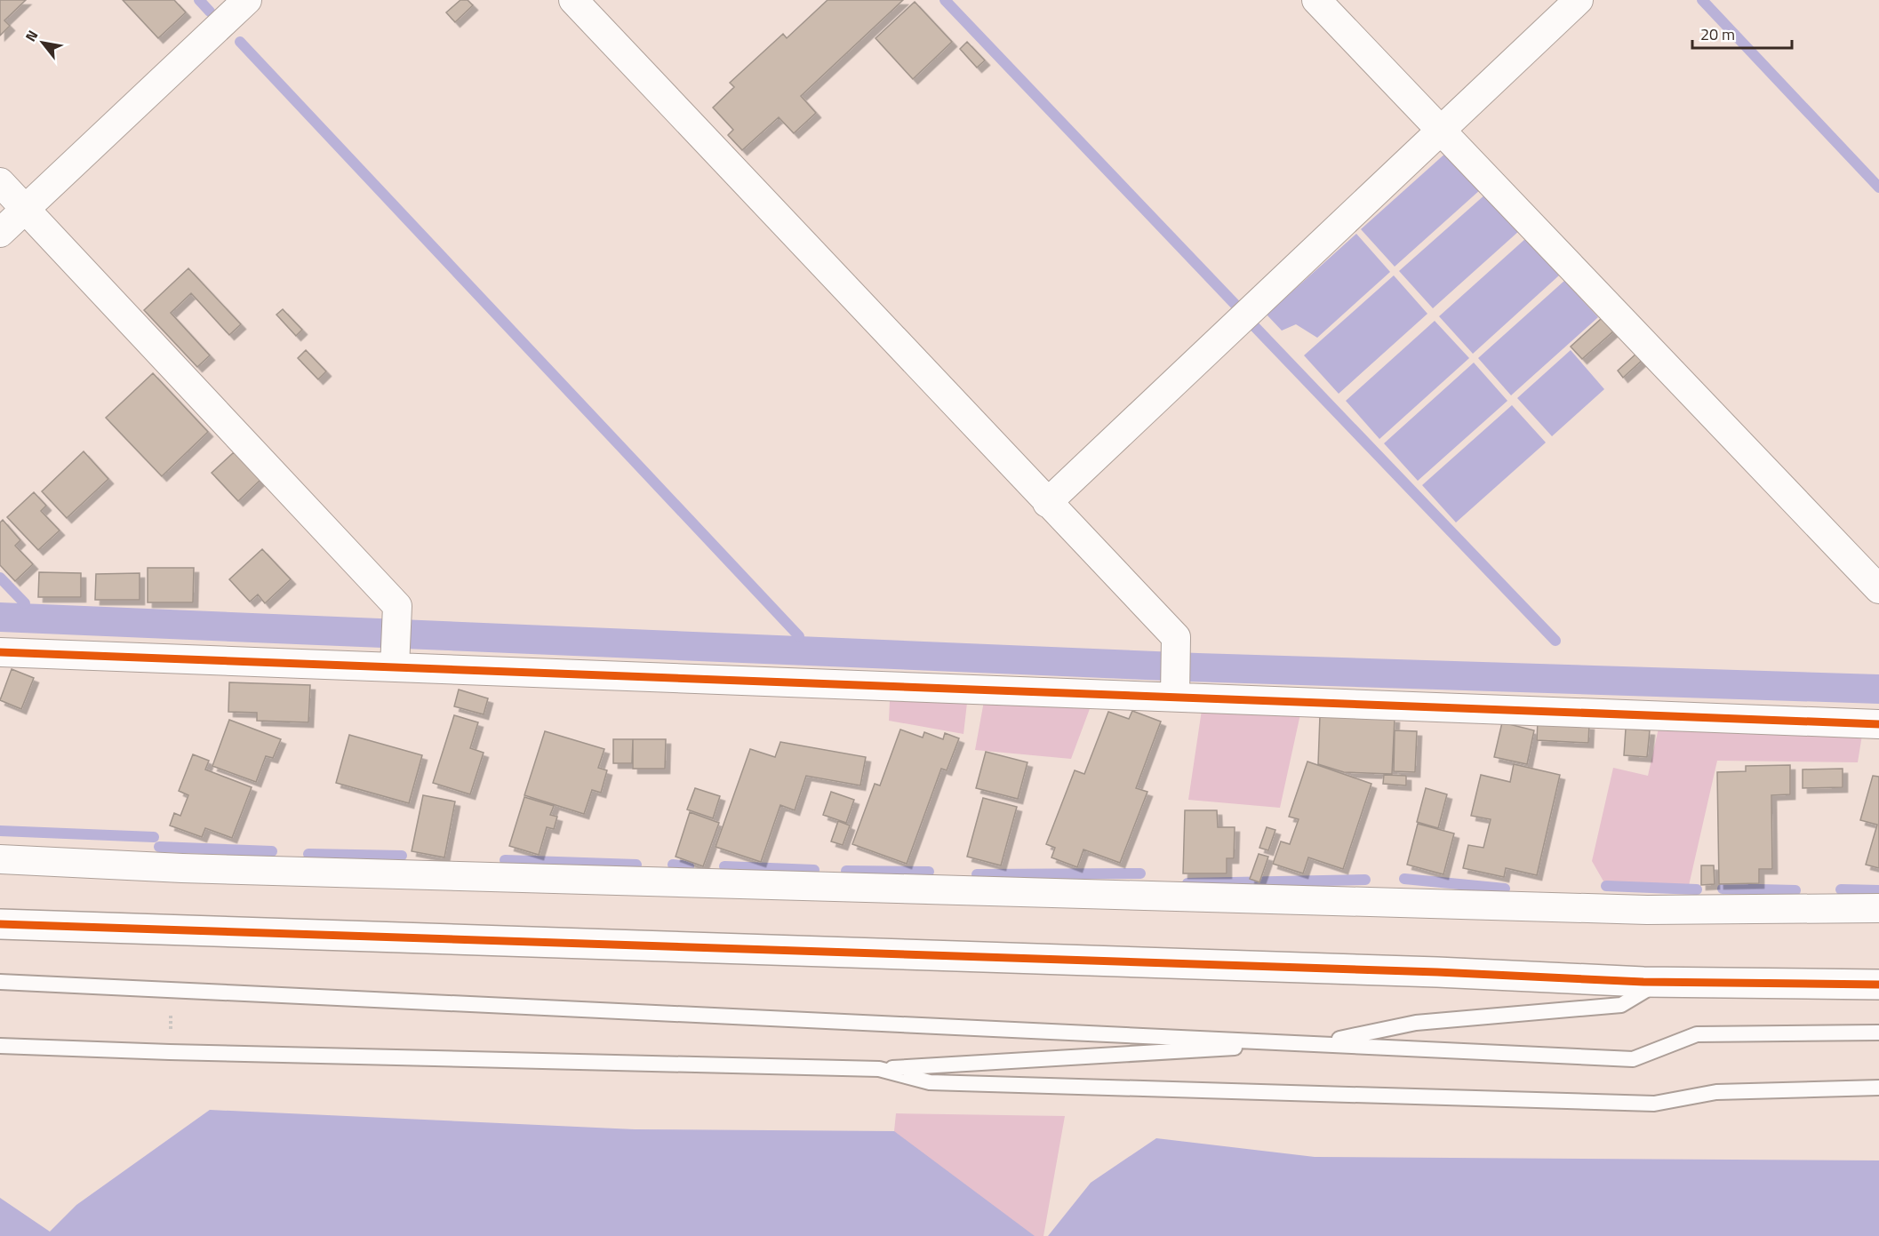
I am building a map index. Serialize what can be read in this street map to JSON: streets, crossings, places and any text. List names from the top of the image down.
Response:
{
  "scale_bar": "20 m",
  "north": "top left"
}
